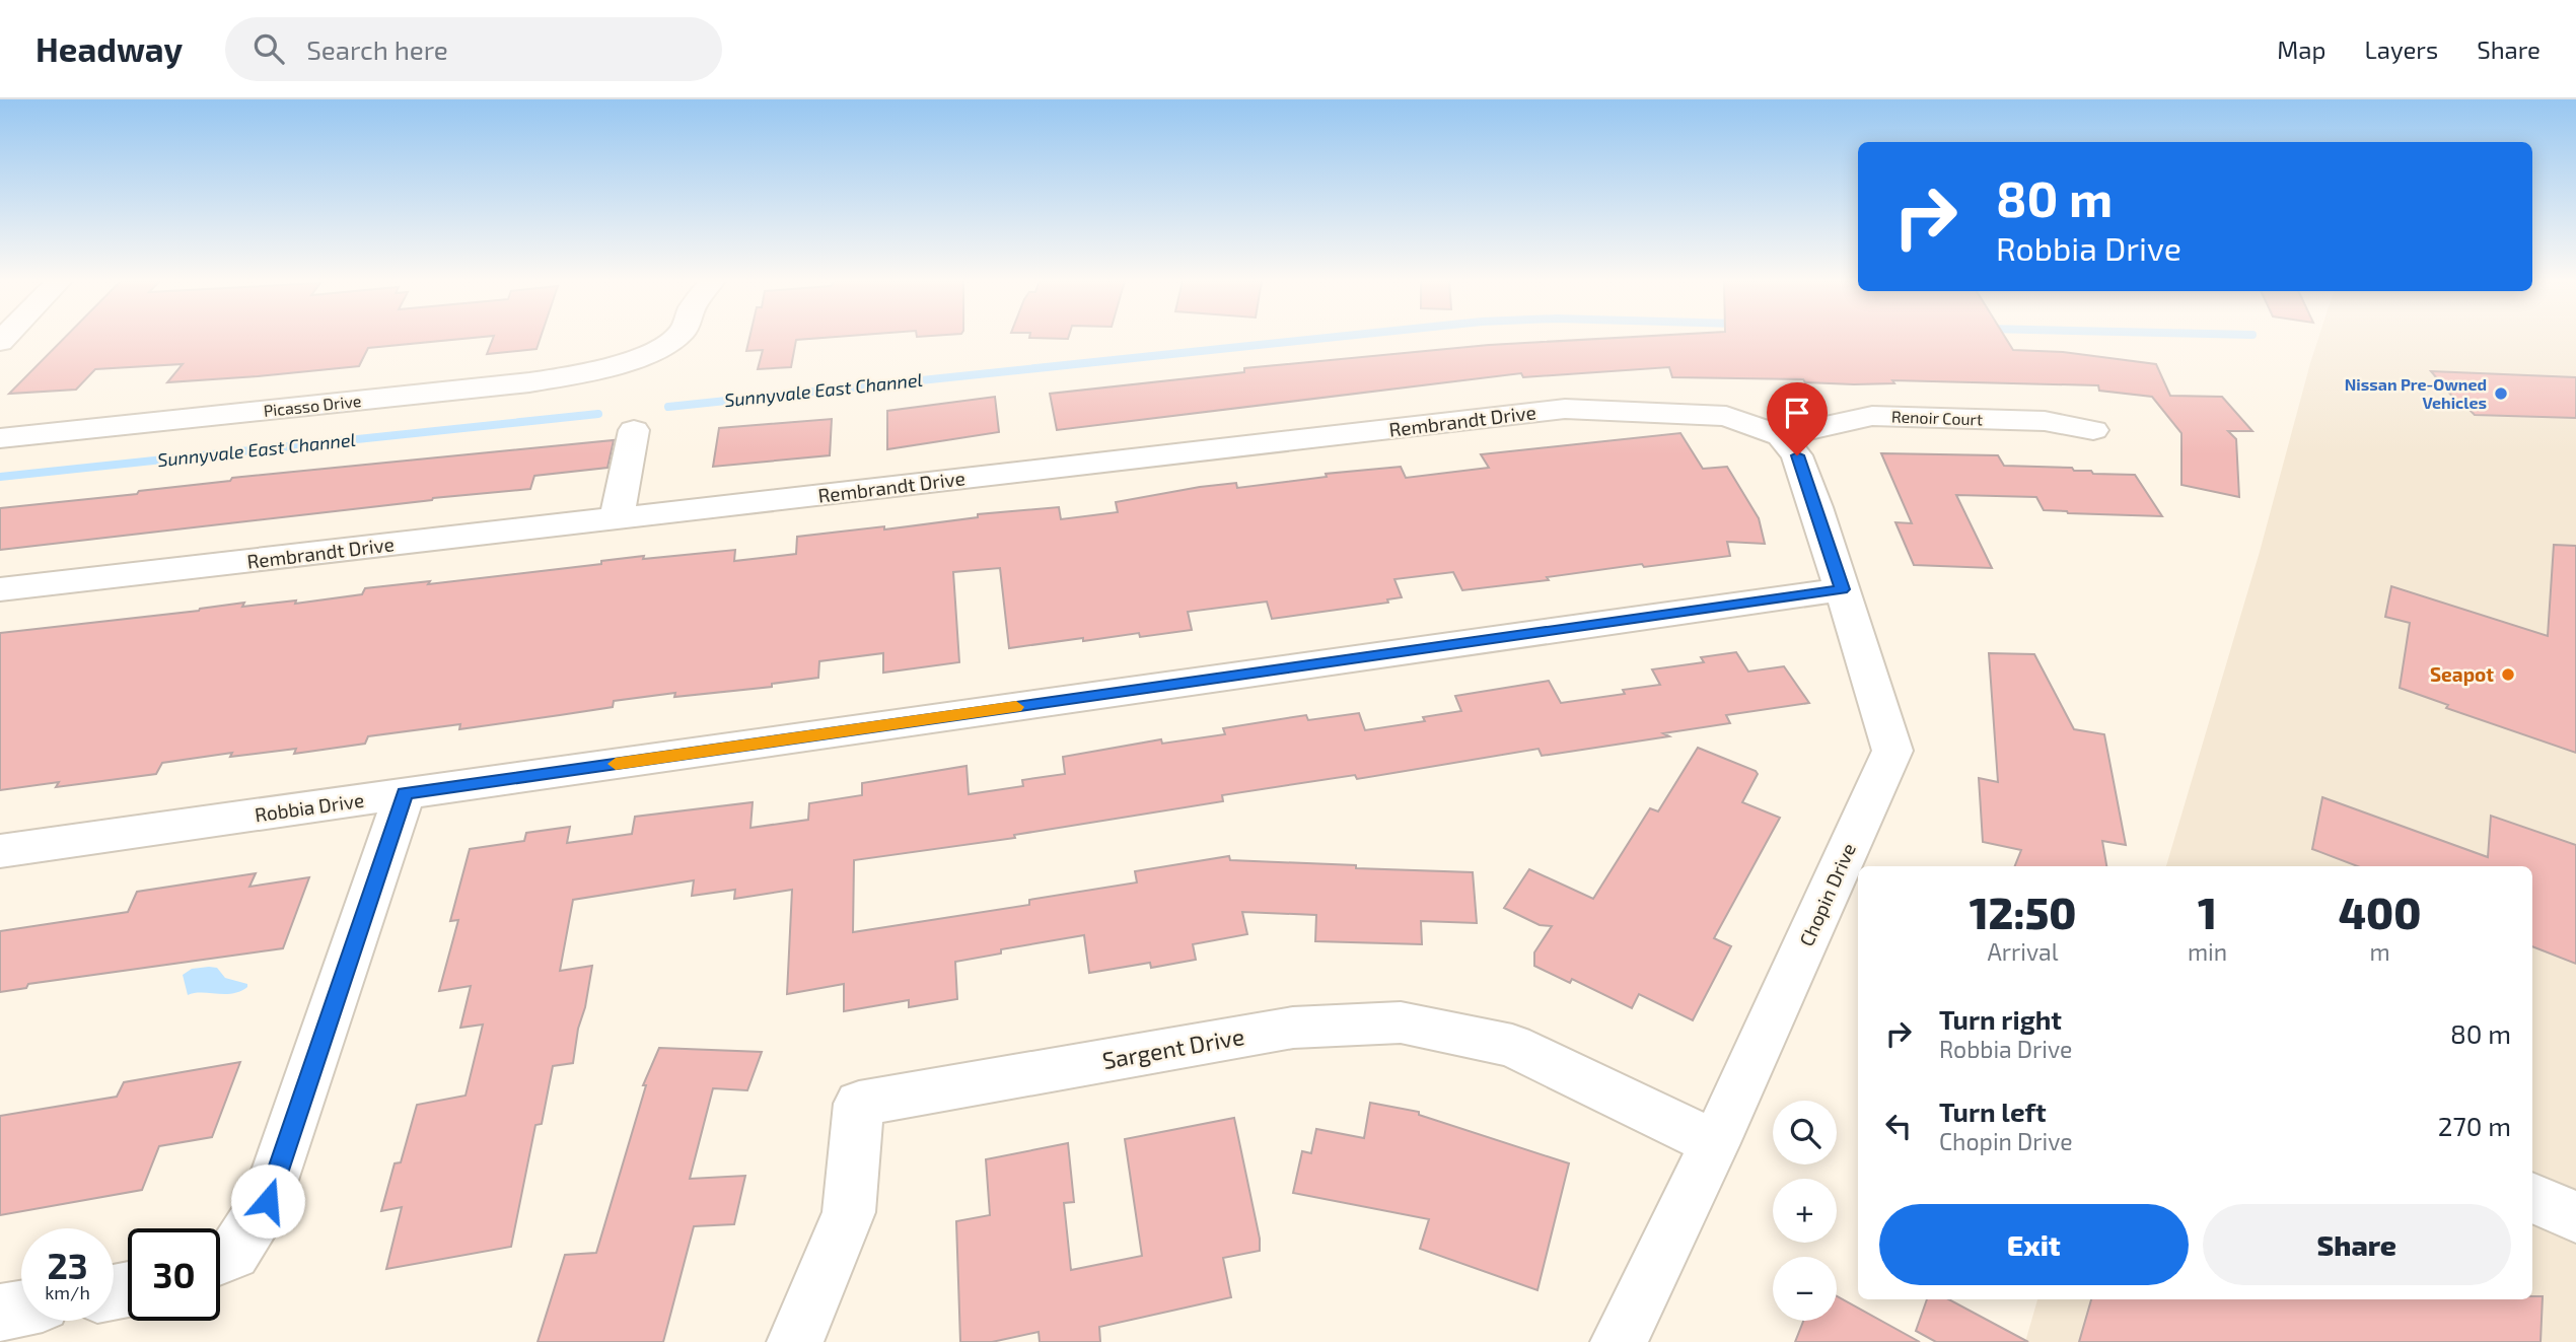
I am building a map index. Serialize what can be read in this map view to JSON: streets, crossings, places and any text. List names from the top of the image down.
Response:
{
  "streets": {
    "street": [
      "Picasso Drive",
      "Renoir Court",
      "Rembrandt Drive",
      "Robbia Drive",
      "Chopin Drive",
      "Sargent Drive"
    ]
  },
  "crossings": [
    ["Renoir Court", "Rembrandt Drive"],
    ["Renoir Court", "Chopin Drive"],
    ["Rembrandt Drive", "Chopin Drive"],
    ["Robbia Drive", "Chopin Drive"],
    ["Chopin Drive", "Sargent Drive"]
  ],
  "water": ["Sunnyvale East Channel"],
  "places": ["Nissan Pre-Owned Vehicles", "Seapot"],
  "page": {
    "header": "Headway",
    "search": "Search here",
    "nav": ["Map", "Layers", "Share"],
    "turn": ["80 m", "Robbia Drive"],
    "eta": [
      "12:50",
      "Arrival",
      "1",
      "min",
      "400",
      "m"
    ],
    "list": [
      {
        "name": "Turn right",
        "note": "Robbia Drive",
        "value": "80 m"
      },
      {
        "name": "Turn left",
        "note": "Chopin Drive",
        "value": "270 m"
      }
    ],
    "map_buttons": ["+", "−"],
    "buttons": ["Exit", "Share"],
    "speed": "23 km/h",
    "limit": "30"
  }
}
